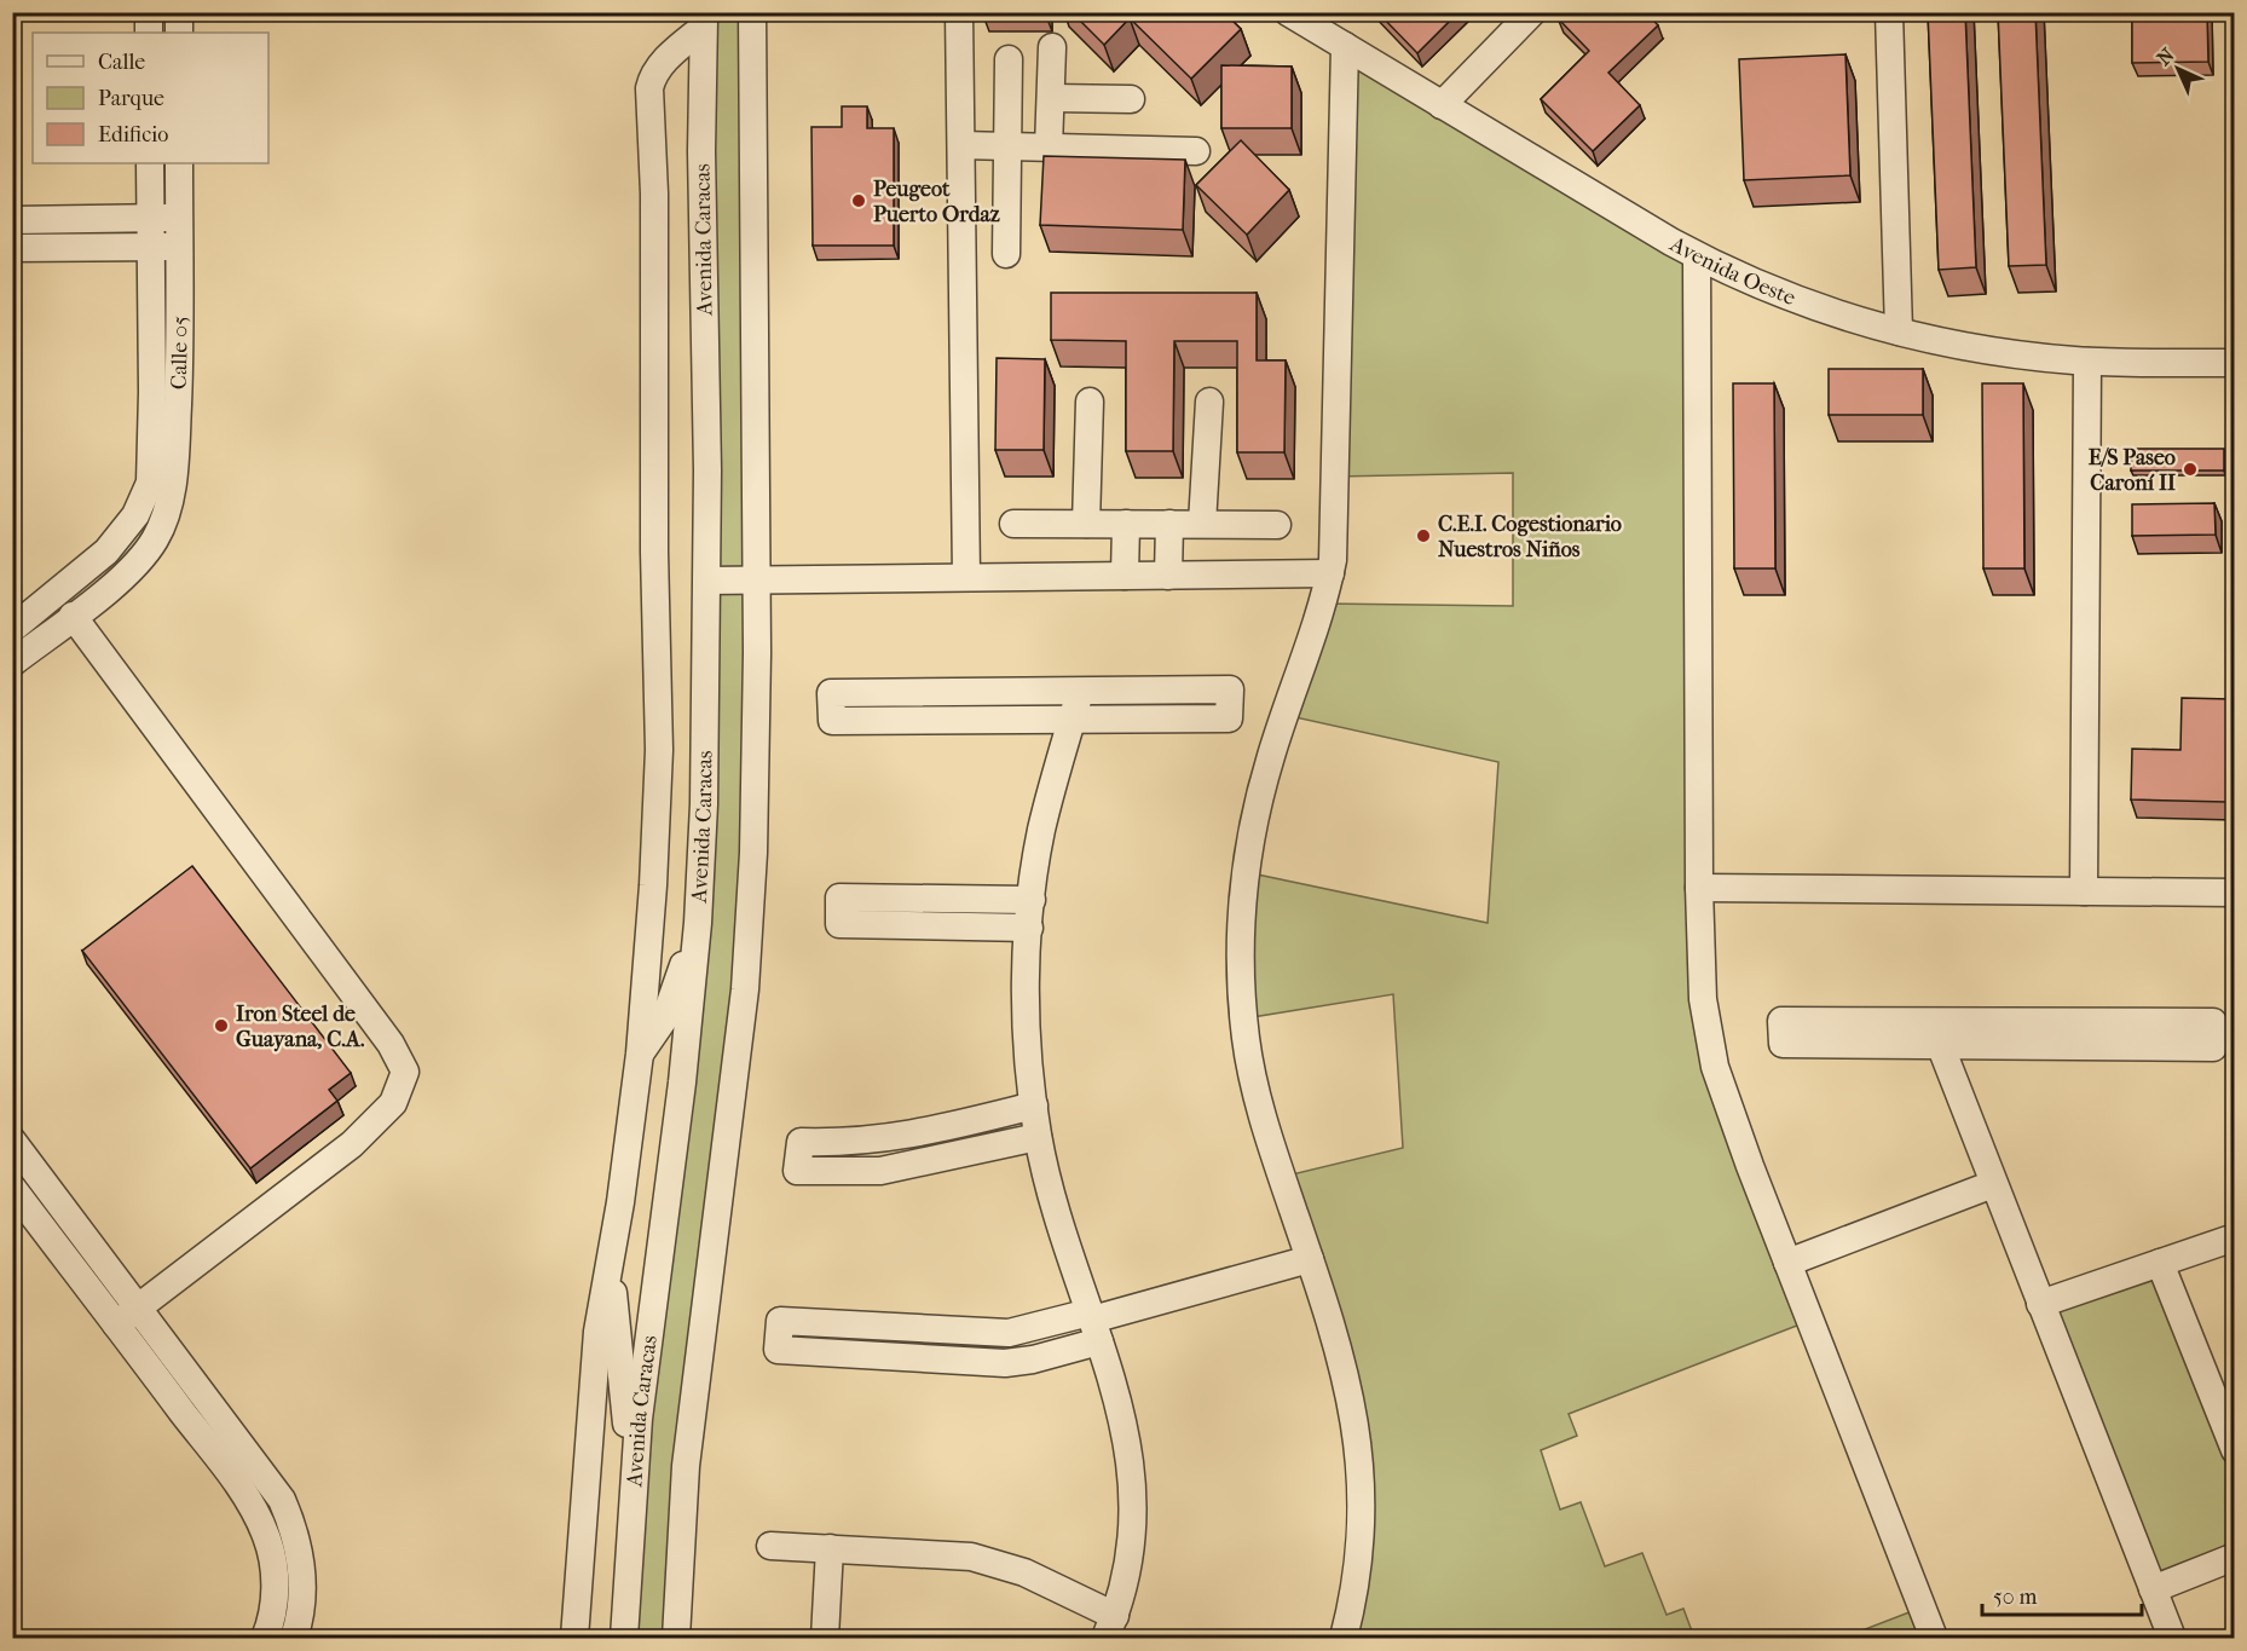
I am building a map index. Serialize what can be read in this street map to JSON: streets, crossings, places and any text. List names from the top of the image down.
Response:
{
  "streets": {
    "street": ["Avenida Caracas", "Avenida Oeste", "Calle 05"]
  },
  "places": [
    "Peugeot Puerto Ordaz",
    "E/S Paseo Caroní II",
    "C.E.I. Cogestionario Nuestros Niños",
    "Iron Steel de Guayana, C.A."
  ],
  "legend": ["Calle", "Parque", "Edificio"],
  "scale_bar": "50 m",
  "north": "top left"
}
